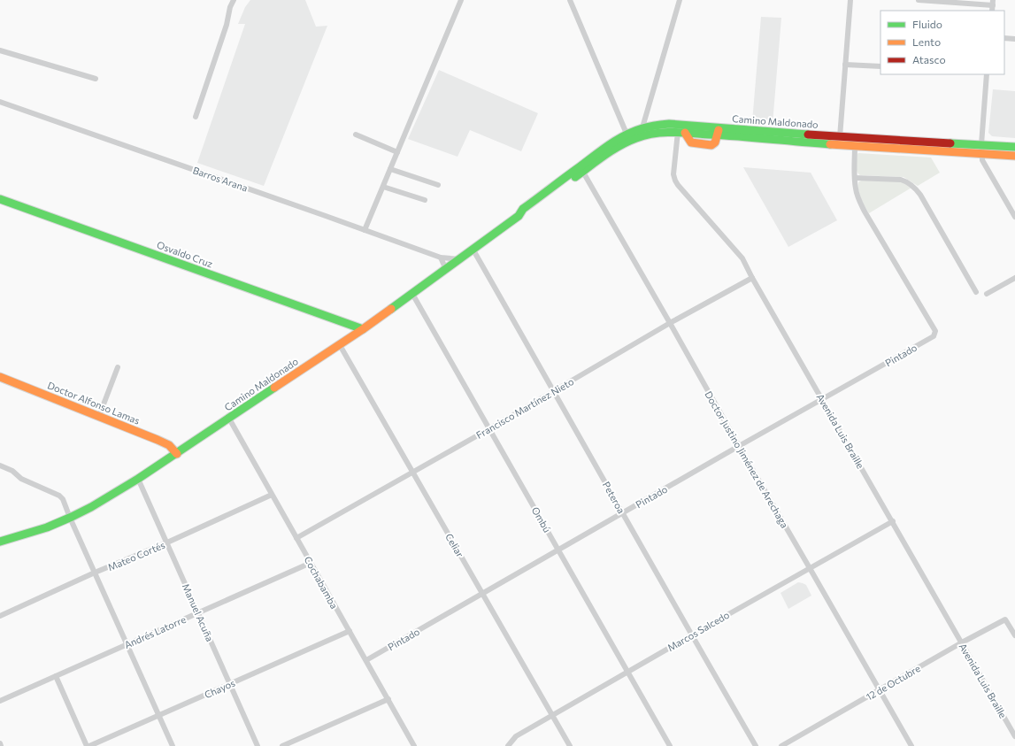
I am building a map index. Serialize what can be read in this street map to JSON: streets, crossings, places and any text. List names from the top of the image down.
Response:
{
  "streets": {
    "main road": ["Camino Maldonado", "Osvaldo Cruz", "Doctor Alfonso Lamas"],
    "street": [
      "Barros Arana",
      "Pintado",
      "Francisco Martínez Nieto",
      "Avenida Luis Braille",
      "Doctor Justino Jiménez de Arechaga",
      "Peteroa",
      "Ombú",
      "Celiar",
      "Mateo Cortés",
      "Cochabamba",
      "Manuel Acuña",
      "Marcos Salcedo",
      "Andrés Latorre",
      "12 de Octubre",
      "Chayos"
    ]
  },
  "crossings": [
    ["Camino Maldonado", "Barros Arana"],
    ["Camino Maldonado", "Osvaldo Cruz"],
    ["Camino Maldonado", "Doctor Alfonso Lamas"],
    ["Camino Maldonado", "Avenida Luis Braille"],
    ["Camino Maldonado", "Doctor Justino Jiménez de Arechaga"],
    ["Camino Maldonado", "Peteroa"],
    ["Camino Maldonado", "Ombú"],
    ["Camino Maldonado", "Celiar"],
    ["Camino Maldonado", "Cochabamba"],
    ["Camino Maldonado", "Manuel Acuña"],
    ["Pintado", "Avenida Luis Braille"],
    ["Pintado", "Doctor Justino Jiménez de Arechaga"],
    ["Pintado", "Peteroa"],
    ["Pintado", "Ombú"],
    ["Pintado", "Celiar"],
    ["Pintado", "Cochabamba"],
    ["Francisco Martínez Nieto", "Avenida Luis Braille"],
    ["Francisco Martínez Nieto", "Doctor Justino Jiménez de Arechaga"],
    ["Francisco Martínez Nieto", "Peteroa"],
    ["Francisco Martínez Nieto", "Ombú"],
    ["Francisco Martínez Nieto", "Celiar"],
    ["Francisco Martínez Nieto", "Cochabamba"],
    ["Avenida Luis Braille", "Marcos Salcedo"],
    ["Avenida Luis Braille", "12 de Octubre"],
    ["Doctor Justino Jiménez de Arechaga", "Marcos Salcedo"],
    ["Doctor Justino Jiménez de Arechaga", "12 de Octubre"],
    ["Peteroa", "Marcos Salcedo"],
    ["Ombú", "Marcos Salcedo"],
    ["Celiar", "Marcos Salcedo"],
    ["Mateo Cortés", "Cochabamba"],
    ["Mateo Cortés", "Manuel Acuña"],
    ["Cochabamba", "Andrés Latorre"],
    ["Cochabamba", "Chayos"],
    ["Manuel Acuña", "Andrés Latorre"],
    ["Manuel Acuña", "Chayos"]
  ],
  "legend": ["Fluido", "Lento", "Atasco"]
}
